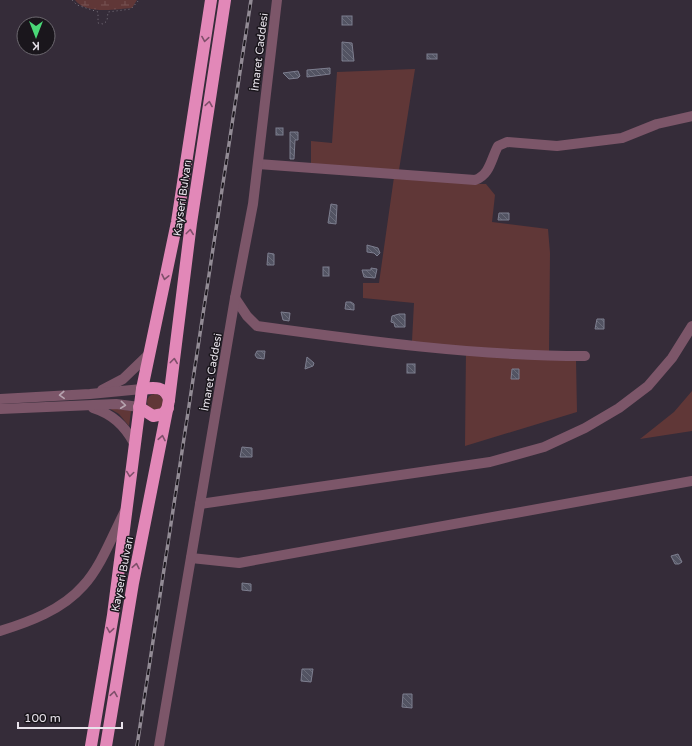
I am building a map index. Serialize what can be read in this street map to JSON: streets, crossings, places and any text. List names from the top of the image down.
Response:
{
  "streets": {
    "highway": ["Kayseri Bulvarı"],
    "street": ["İmaret Caddesi"]
  },
  "scale_bar": "100 m",
  "north": "bottom"
}
